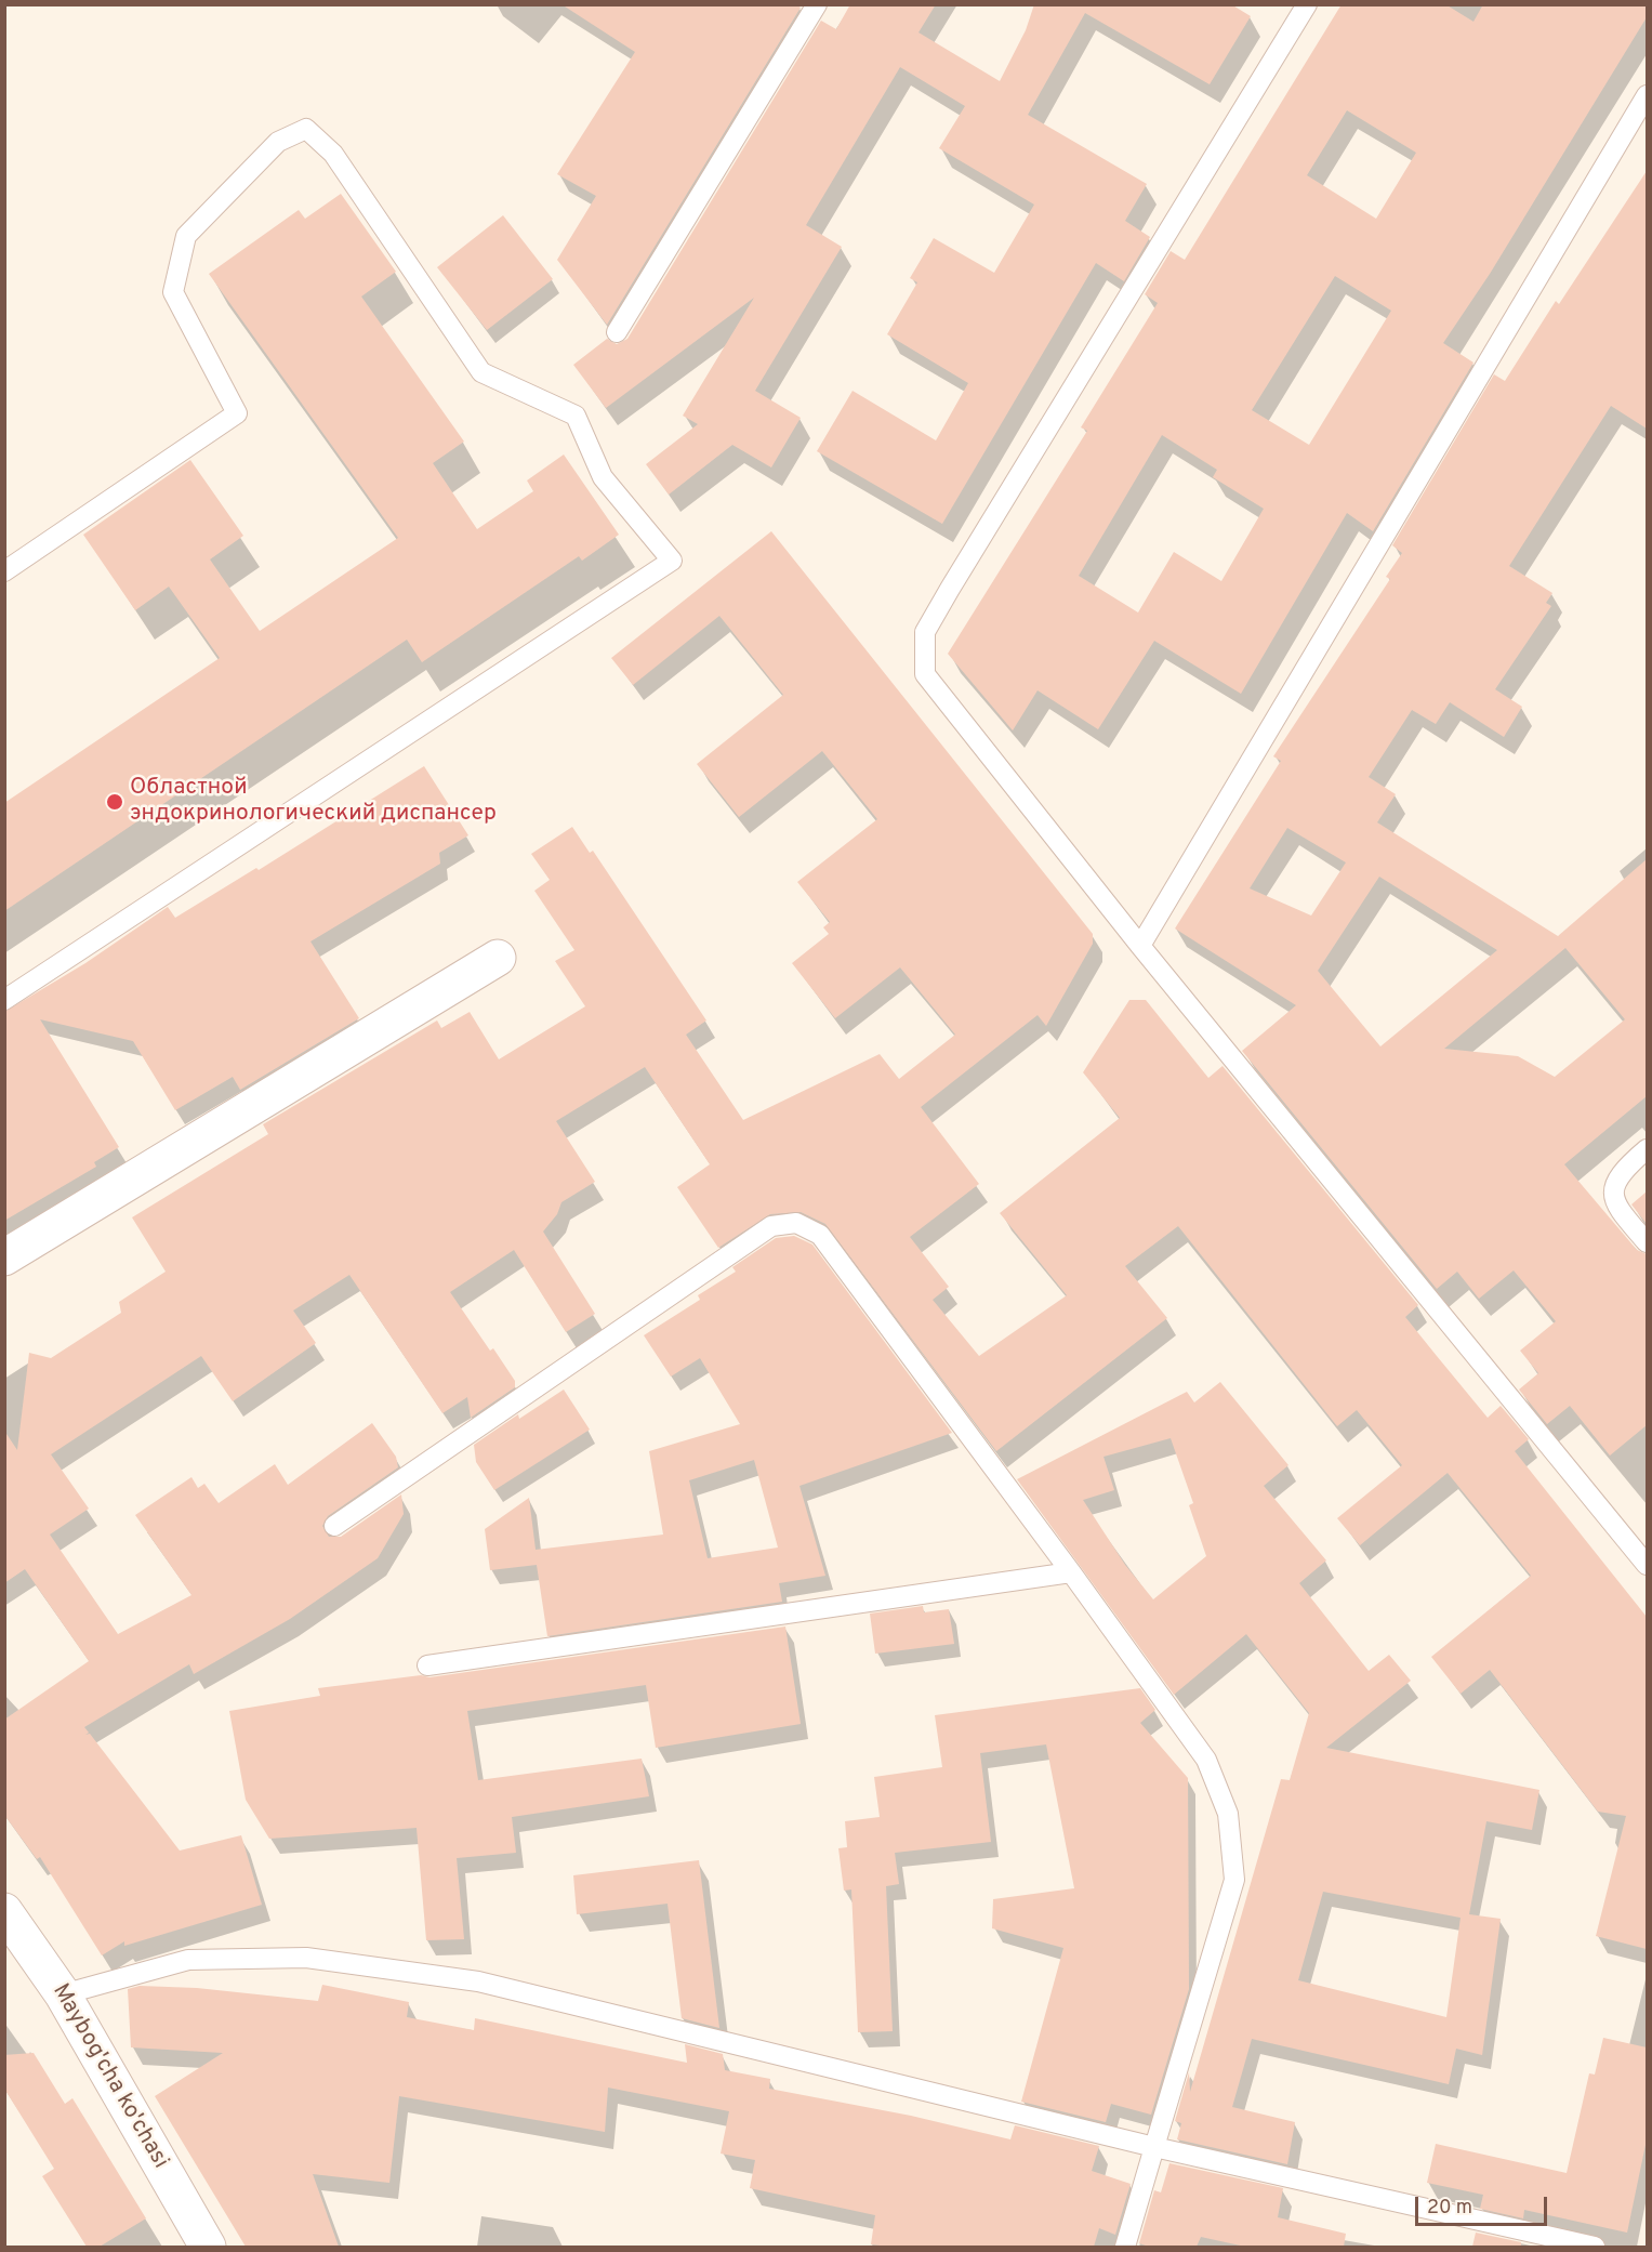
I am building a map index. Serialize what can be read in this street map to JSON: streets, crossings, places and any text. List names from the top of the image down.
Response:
{
  "streets": {
    "street": ["Maybog'cha ko'chasi"]
  },
  "places": ["Областной эндокринологический диспансер"],
  "scale_bar": "20 m"
}
